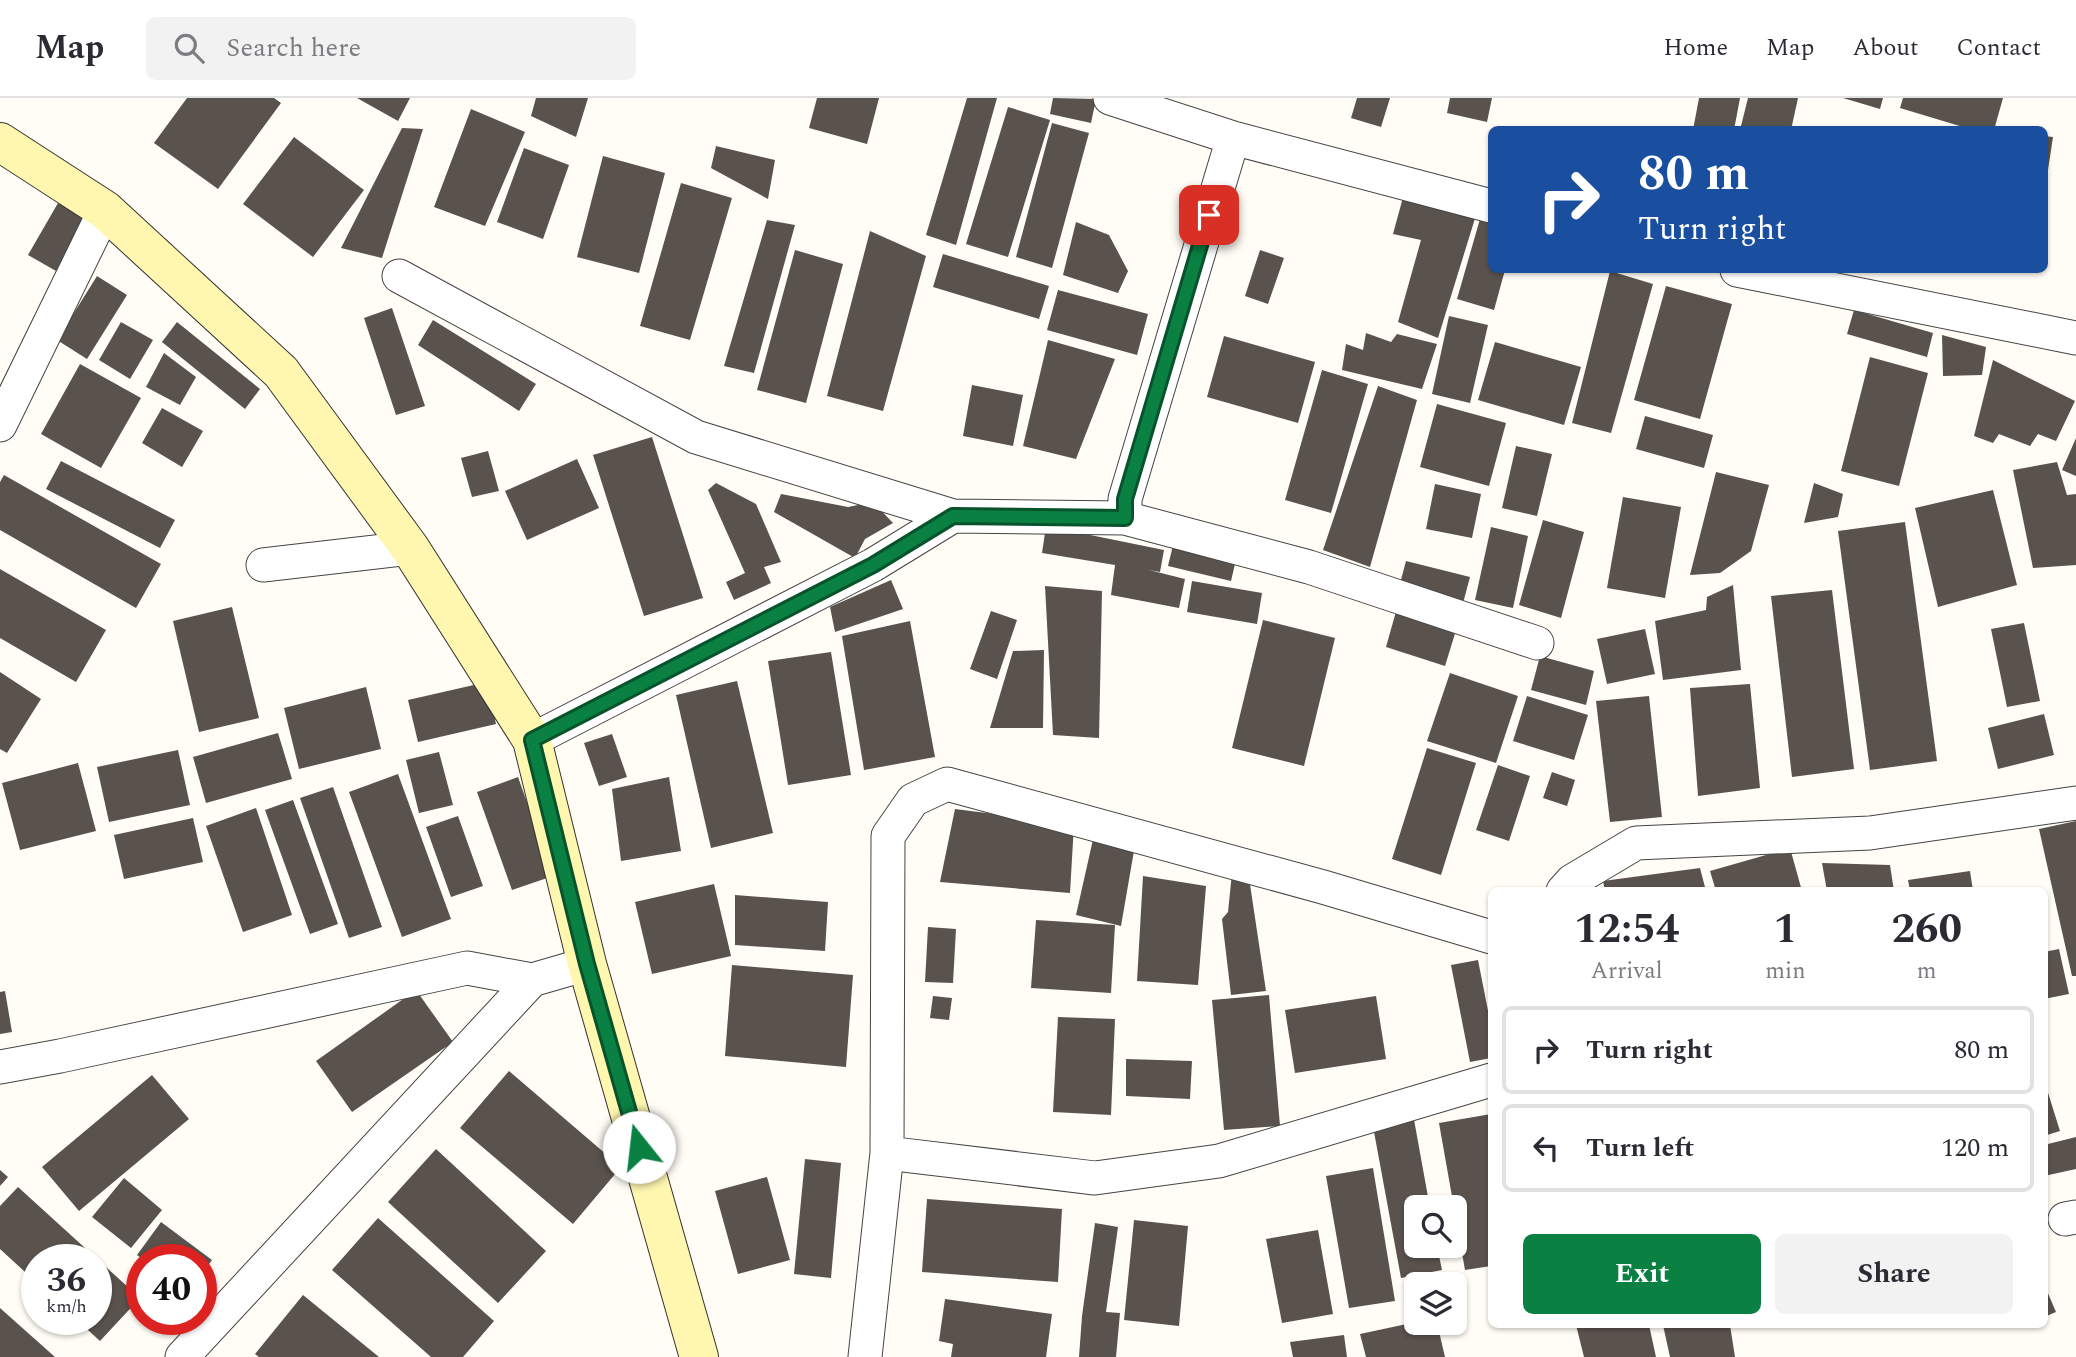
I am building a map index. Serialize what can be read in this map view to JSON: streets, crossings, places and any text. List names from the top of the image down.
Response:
{
  "page": {
    "header": "Map",
    "search": "Search here",
    "nav": [
      "Home",
      "Map",
      "About",
      "Contact"
    ],
    "turn": ["80 m", "Turn right"],
    "eta": [
      "12:54",
      "Arrival",
      "1",
      "min",
      "260",
      "m"
    ],
    "list": [
      {
        "name": "Turn right",
        "value": "80 m"
      },
      {
        "name": "Turn left",
        "value": "120 m"
      }
    ],
    "buttons": ["Exit", "Share"],
    "speed": "36 km/h",
    "limit": "40"
  }
}
